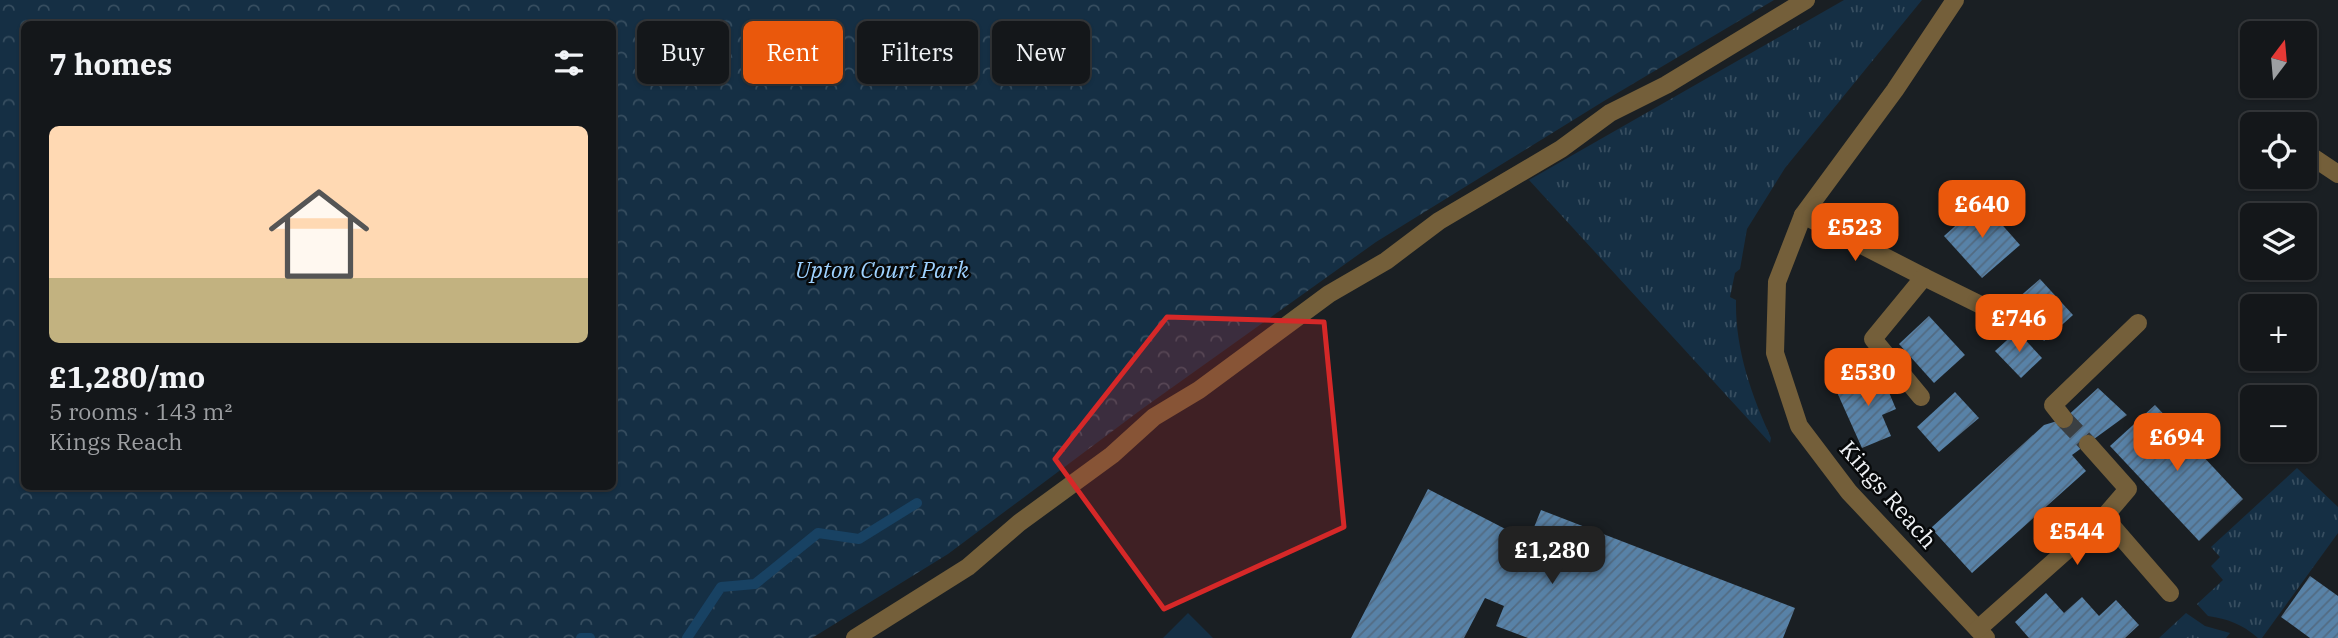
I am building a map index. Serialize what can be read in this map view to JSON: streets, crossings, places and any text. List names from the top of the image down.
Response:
{
  "streets": {
    "street": ["Kings Reach"]
  },
  "parks": ["Upton Court Park"],
  "north": "top",
  "page": {
    "map_buttons": ["+", "−"],
    "chip": [
      "Buy",
      "Rent",
      "Filters",
      "New"
    ],
    "heading": "7 homes",
    "list": [
      {
        "name": "£1,280/mo",
        "note": "5 rooms · 143 m² · Kings Reach"
      }
    ],
    "price": [
      "£640",
      "£523",
      "£746",
      "£530",
      "£694",
      "£544",
      "£1,280"
    ]
  }
}
